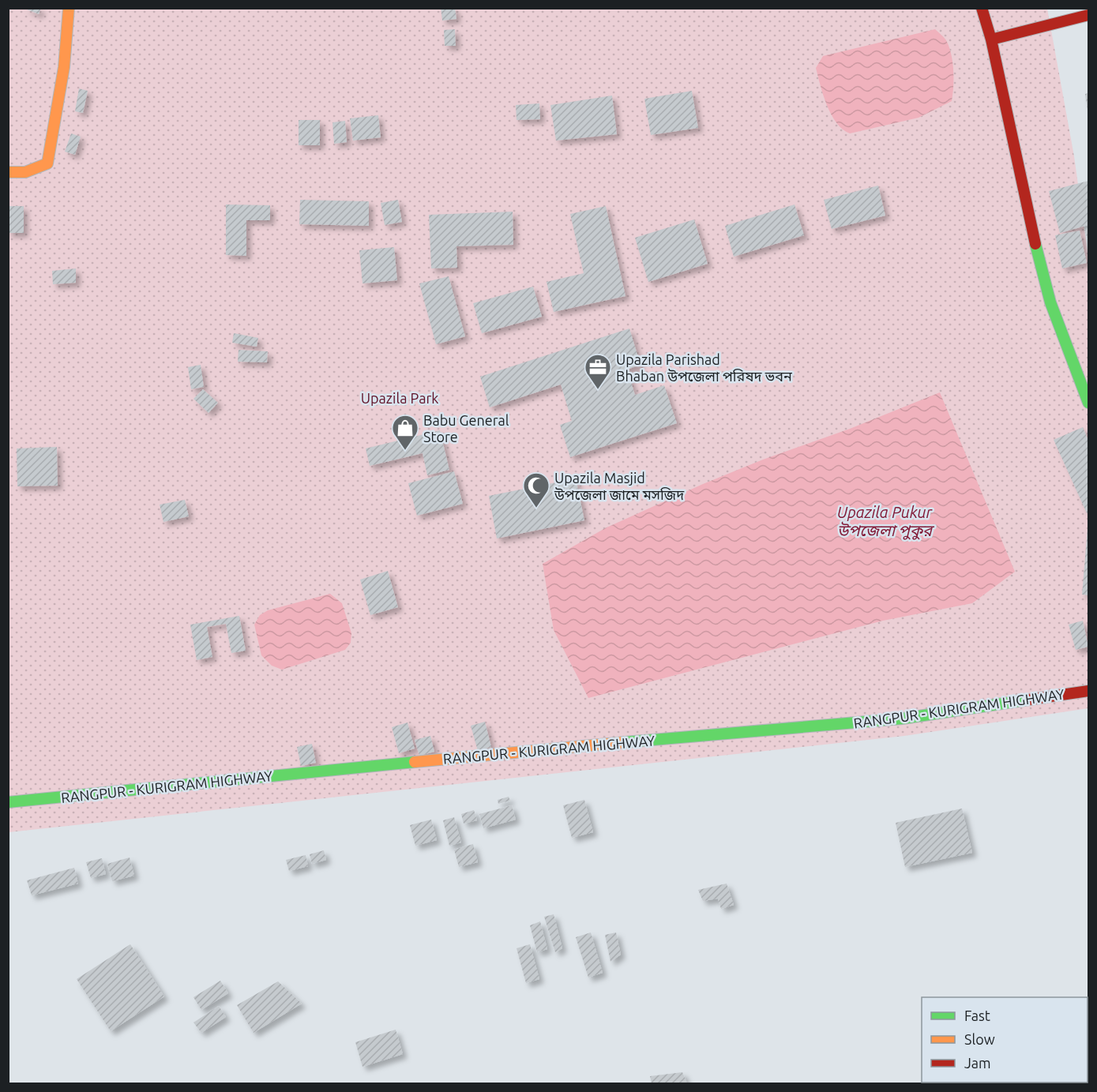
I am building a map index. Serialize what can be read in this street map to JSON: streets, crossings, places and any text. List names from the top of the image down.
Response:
{
  "streets": {
    "main road": ["RANGPUR - KURIGRAM HIGHWAY"]
  },
  "water": ["Upazila Pukur উপজেলা পুকুর"],
  "parks": ["Upazila Park"],
  "places": {
    "office": ["Upazila Parishad Bhaban উপজেলা পরিষদ ভবন"],
    "shop": ["Babu General Store"],
    "mosque": ["Upazila Masjid উপজেলা জামে মসজিদ"]
  },
  "legend": ["Fast", "Slow", "Jam"]
}
